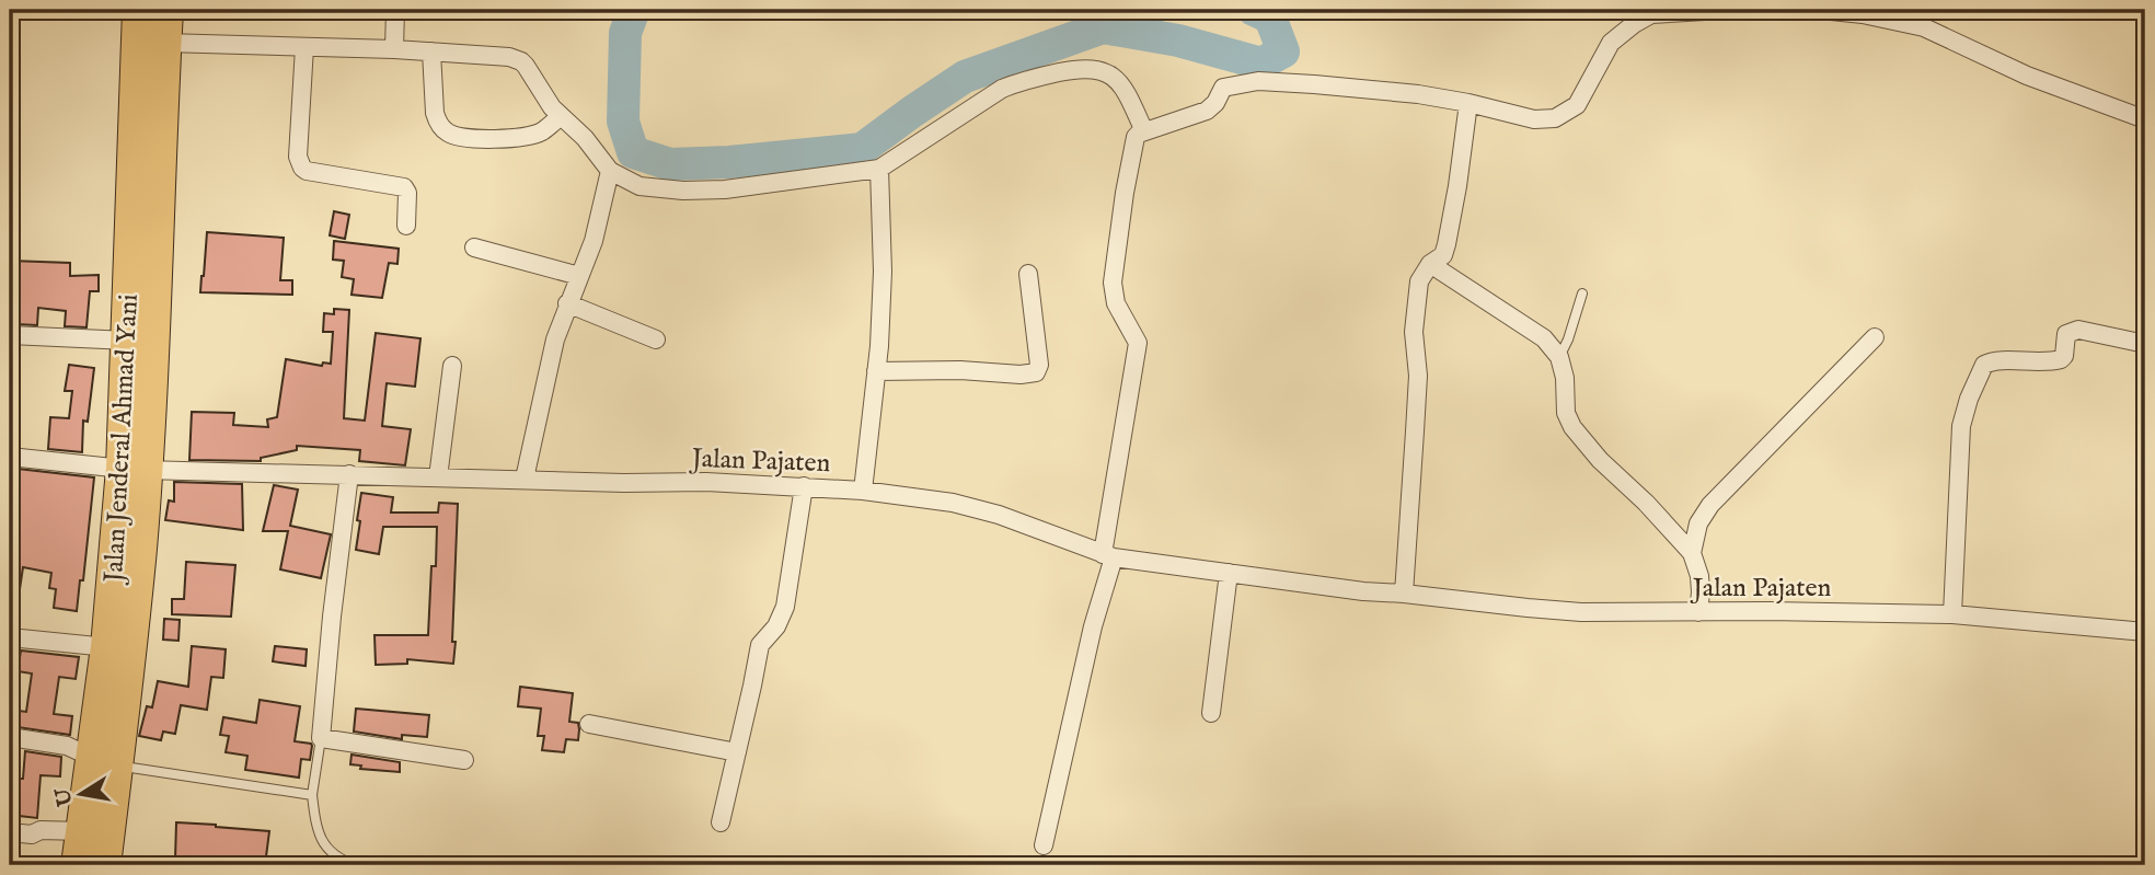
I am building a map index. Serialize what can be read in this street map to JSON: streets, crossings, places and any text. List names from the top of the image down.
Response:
{
  "streets": {
    "highway": ["Jalan Jenderal Ahmad Yani"],
    "street": ["Jalan Pajaten"]
  },
  "crossings": [
    ["Jalan Jenderal Ahmad Yani", "Jalan Pajaten"]
  ],
  "north": "left"
}
